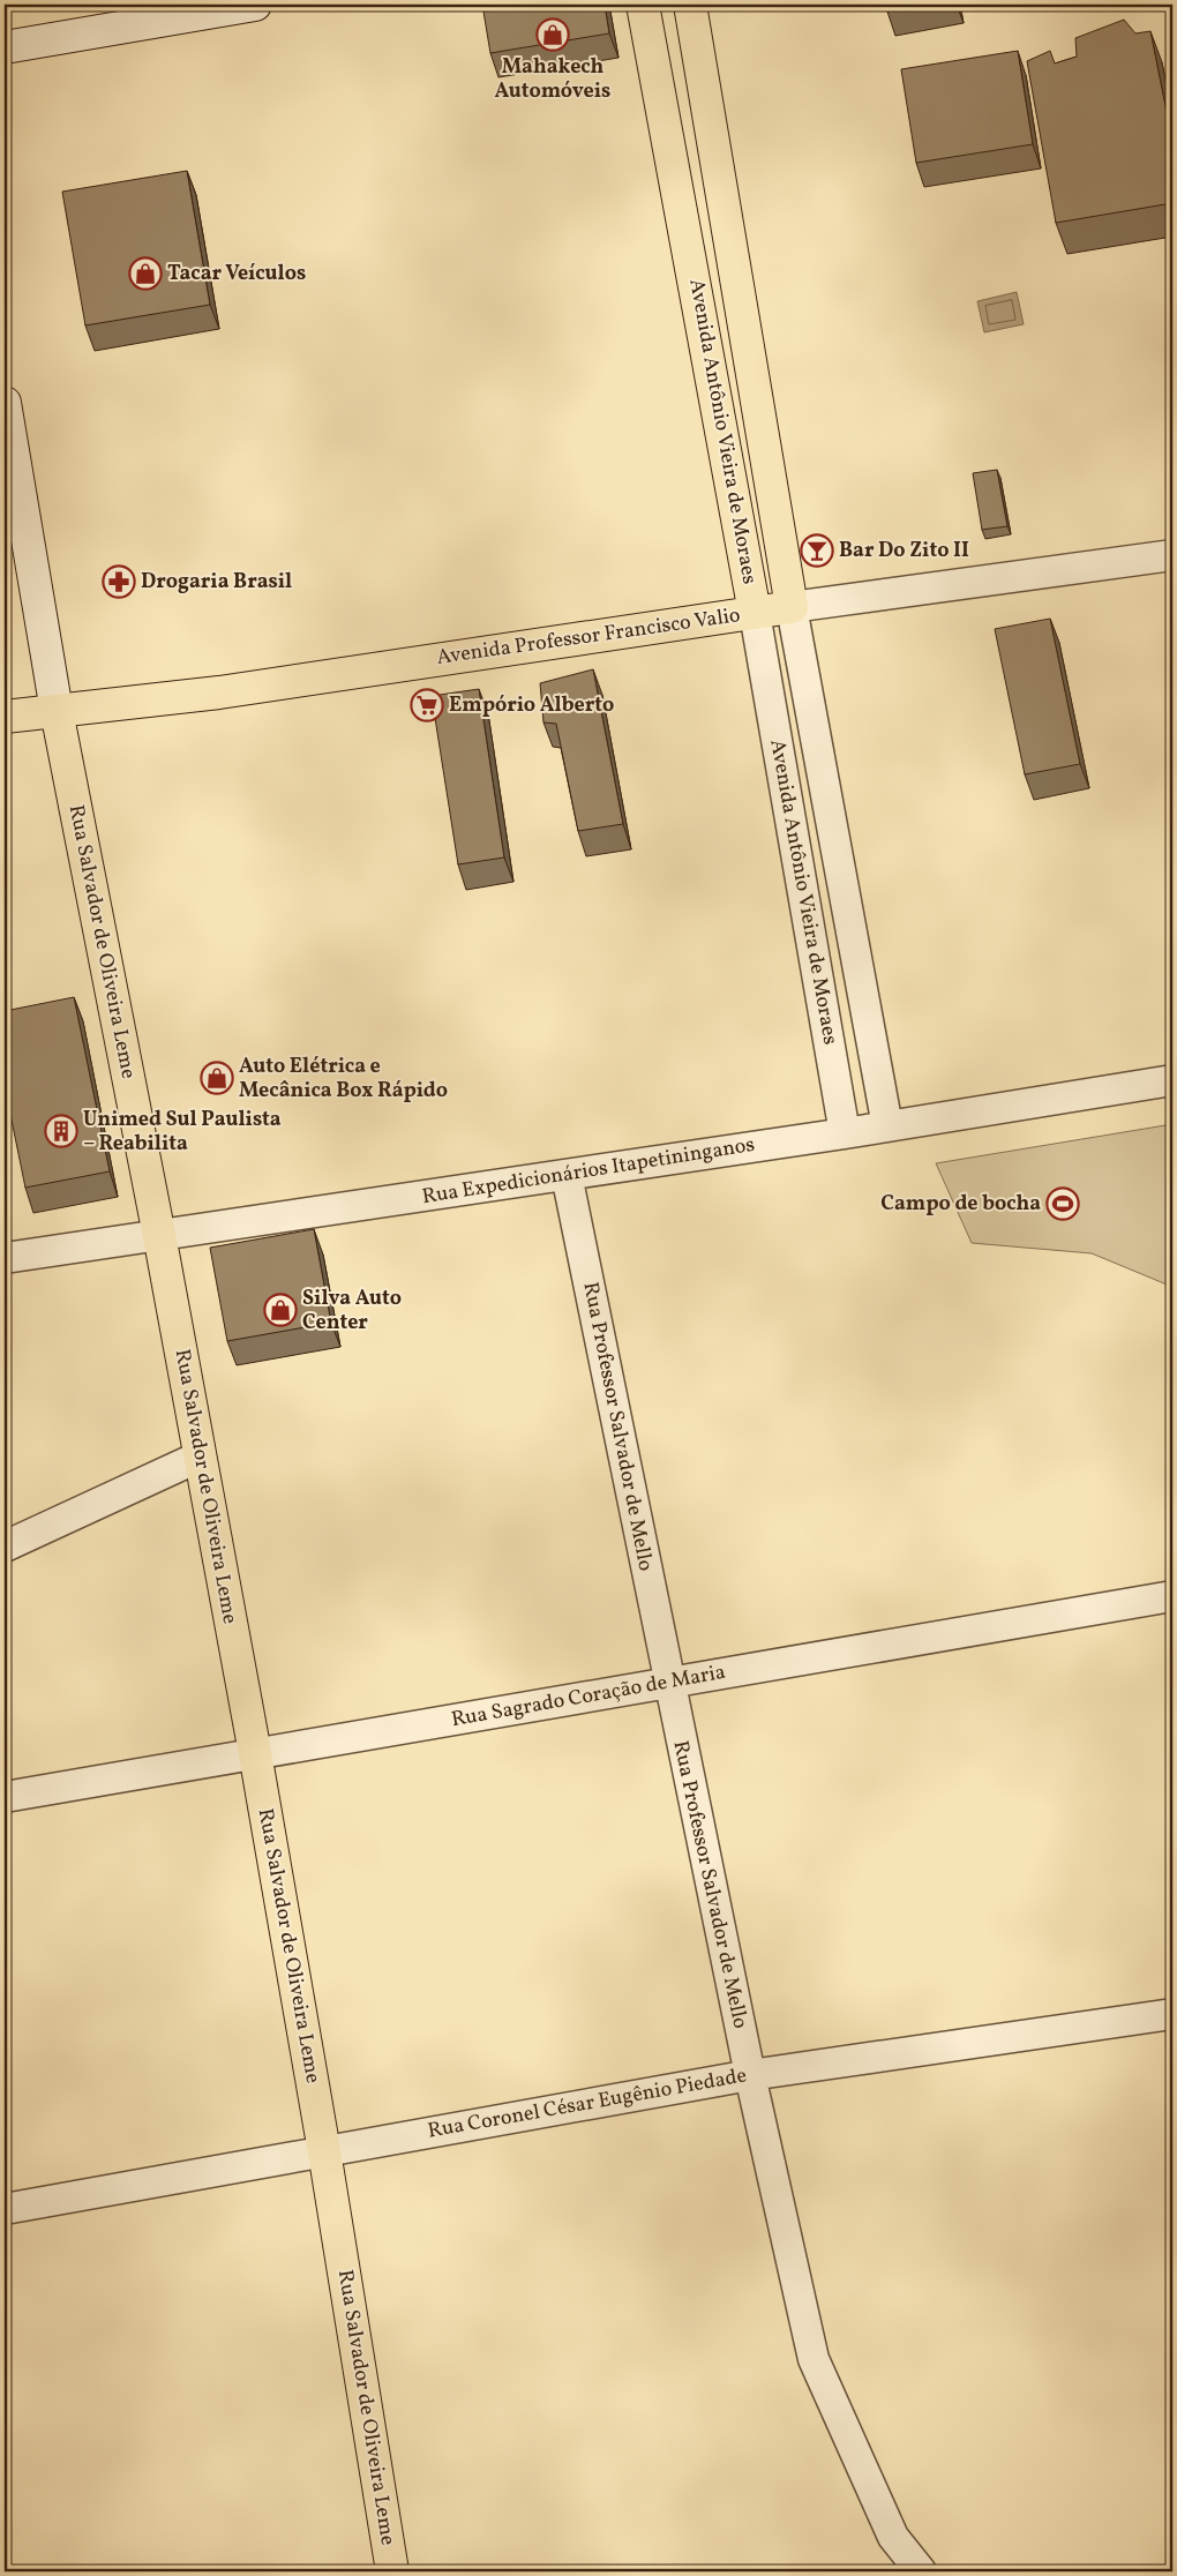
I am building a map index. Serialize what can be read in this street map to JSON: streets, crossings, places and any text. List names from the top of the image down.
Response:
{
  "streets": {
    "main road": ["Avenida Antônio Vieira de Moraes", "Avenida Professor Francisco Valio", "Rua Salvador de Oliveira Leme"],
    "street": [
      "Rua Expedicionários Itapetininganos",
      "Rua Professor Salvador de Mello",
      "Rua Sagrado Coração de Maria",
      "Rua Coronel César Eugênio Piedade"
    ]
  },
  "crossings": [
    ["Avenida Antônio Vieira de Moraes", "Avenida Professor Francisco Valio"],
    ["Avenida Antônio Vieira de Moraes", "Rua Expedicionários Itapetininganos"],
    ["Avenida Professor Francisco Valio", "Rua Salvador de Oliveira Leme"],
    ["Rua Salvador de Oliveira Leme", "Rua Expedicionários Itapetininganos"],
    ["Rua Salvador de Oliveira Leme", "Rua Sagrado Coração de Maria"],
    ["Rua Salvador de Oliveira Leme", "Rua Coronel César Eugênio Piedade"],
    ["Rua Expedicionários Itapetininganos", "Rua Professor Salvador de Mello"],
    ["Rua Professor Salvador de Mello", "Rua Sagrado Coração de Maria"],
    ["Rua Professor Salvador de Mello", "Rua Coronel César Eugênio Piedade"]
  ],
  "places": {
    "shop": [
      "Mahakech Automóveis",
      "Tacar Veículos",
      "Auto Elétrica e Mecânica Box Rápido",
      "Silva Auto Center"
    ],
    "bar": ["Bar Do Zito II"],
    "pharmacy": ["Drogaria Brasil"],
    "supermarket": ["Empório Alberto"],
    "building": ["Unimed Sul Paulista – Reabilita"],
    "sports": ["Campo de bocha"]
  }
}
